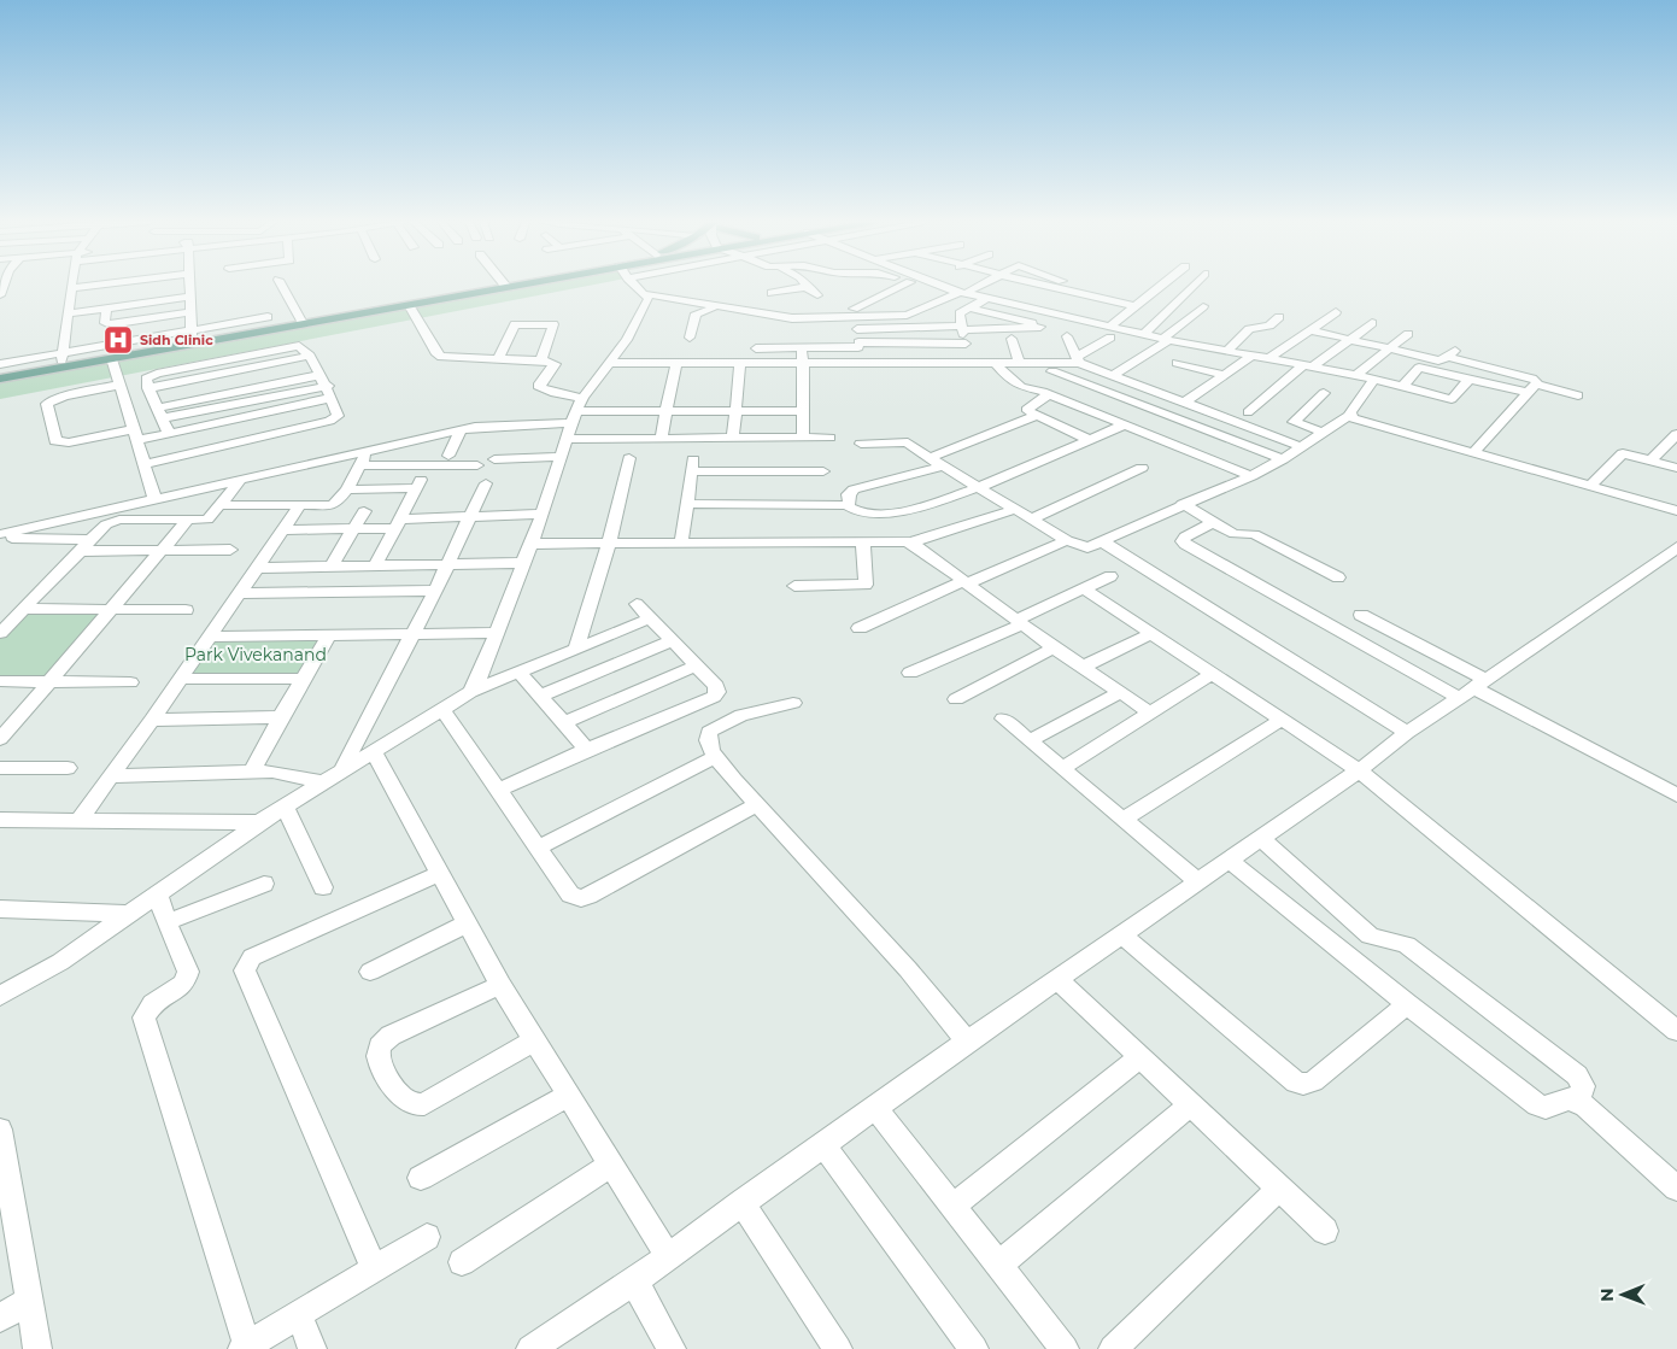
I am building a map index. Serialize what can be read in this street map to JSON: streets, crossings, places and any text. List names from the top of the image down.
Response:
{
  "parks": ["Park Vivekanand"],
  "places": {
    "hospital": ["Sidh Clinic"]
  },
  "north": "left"
}
